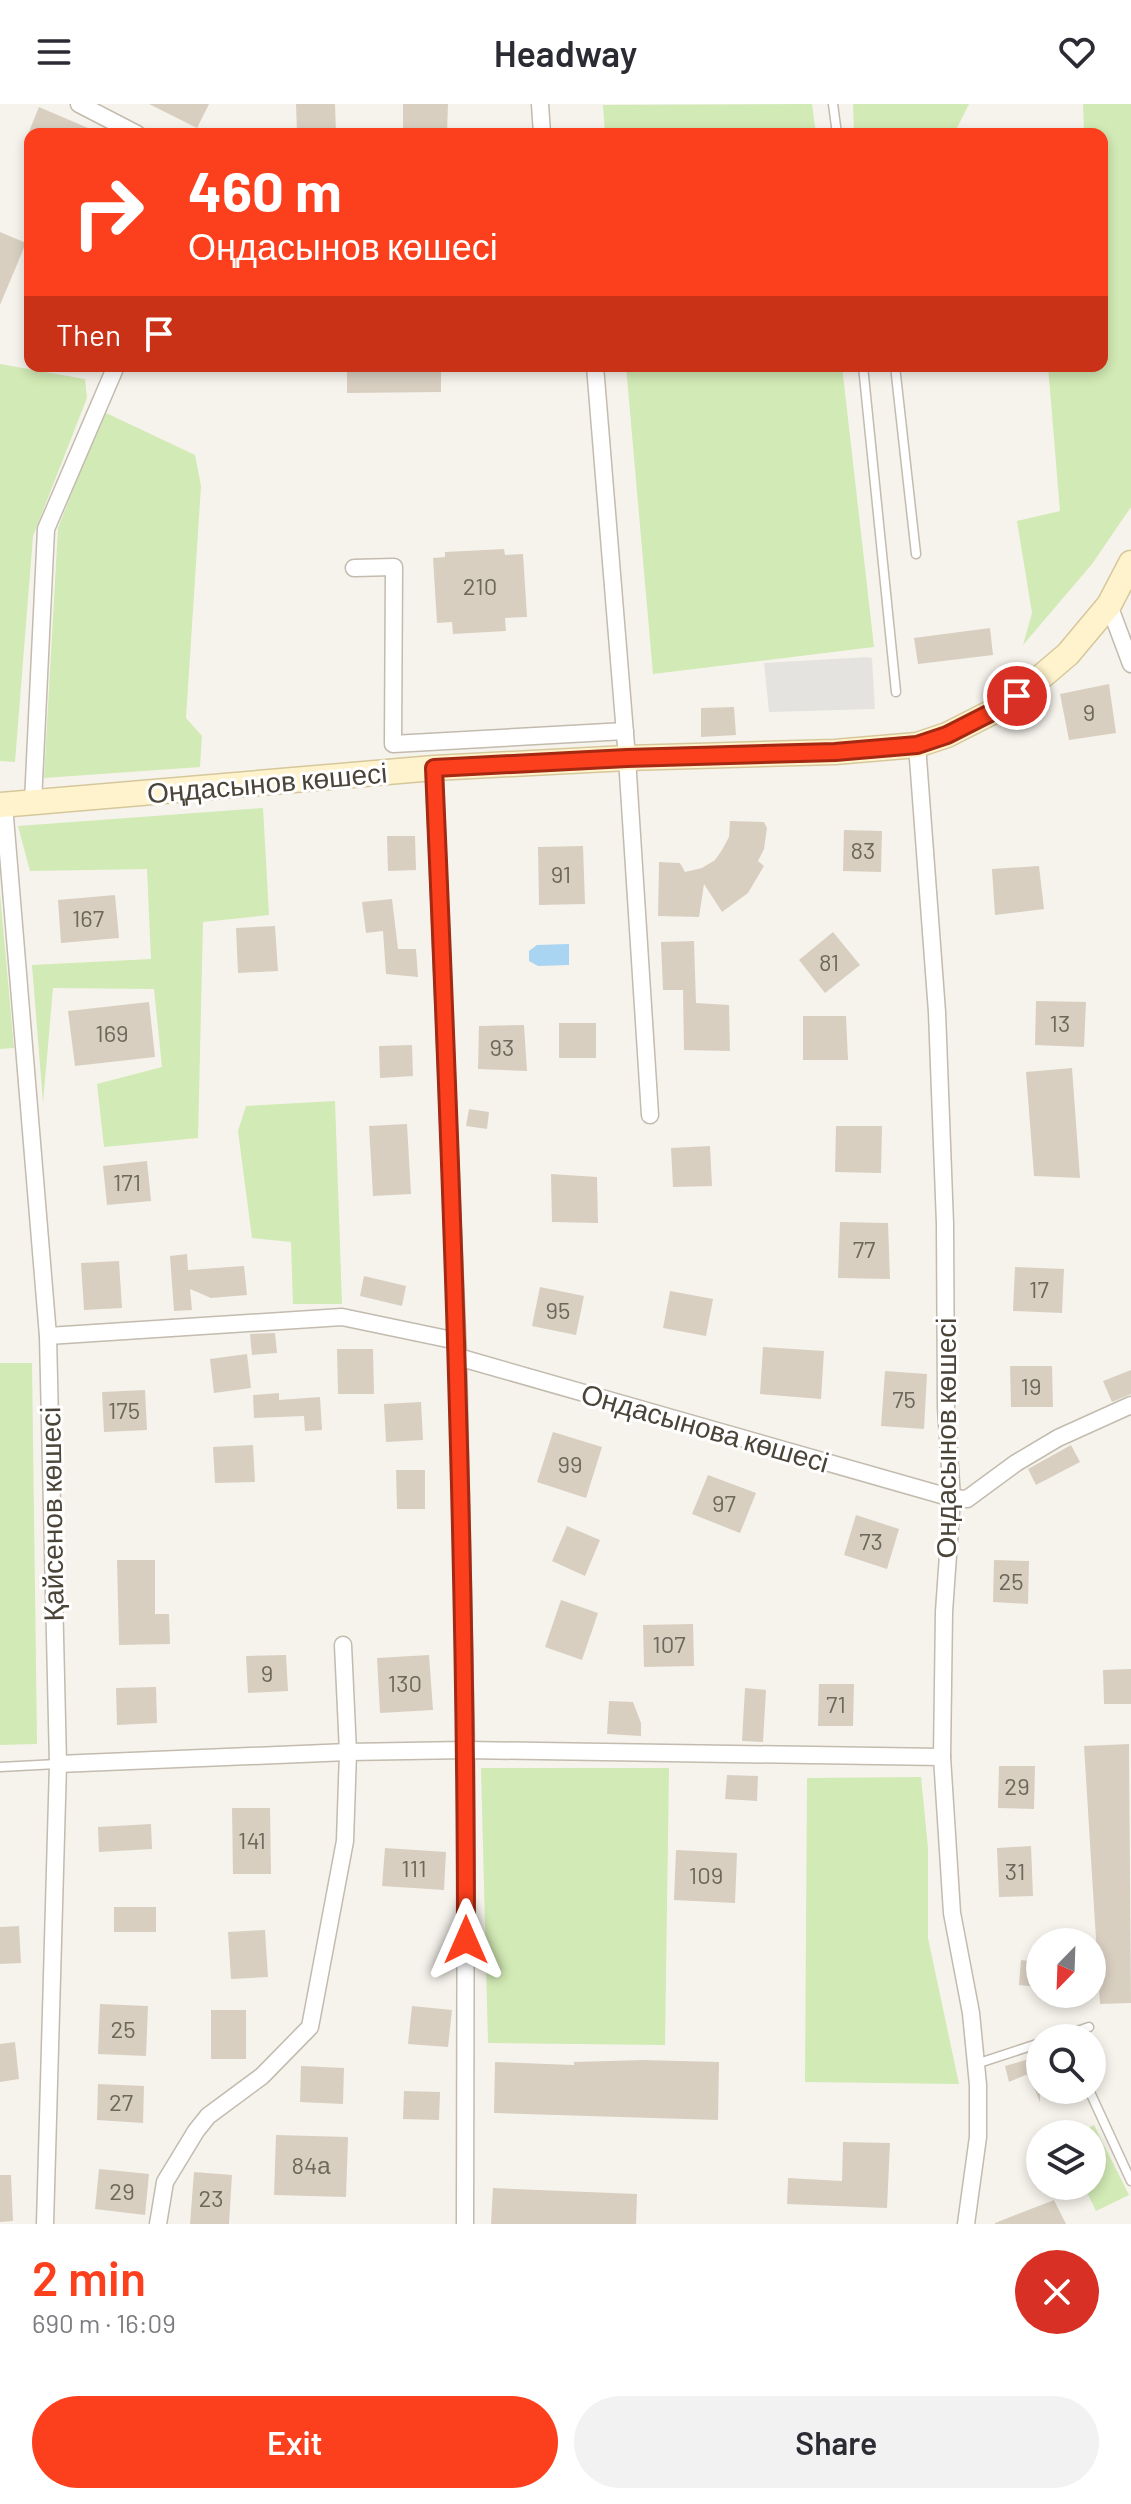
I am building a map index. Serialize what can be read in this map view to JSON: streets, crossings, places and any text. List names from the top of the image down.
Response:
{
  "streets": {
    "street": [
      "Оңдасынов көшесі",
      "Ондасынова көшесі",
      "Ондасынов көшесі",
      "Қайсенов көшесі"
    ]
  },
  "crossings": [
    ["Оңдасынов көшесі", "Ондасынов көшесі"],
    ["Оңдасынов көшесі", "Қайсенов көшесі"],
    ["Ондасынова көшесі", "Ондасынов көшесі"],
    ["Ондасынова көшесі", "Қайсенов көшесі"]
  ],
  "house_numbers": [
    "210",
    "9",
    "83",
    "91",
    "167",
    "81",
    "13",
    "169",
    "93",
    "171",
    "77",
    "17",
    "95",
    "19",
    "75",
    "175",
    "99",
    "97",
    "73",
    "25",
    "107",
    "9",
    "130",
    "71",
    "29",
    "141",
    "111",
    "31",
    "109",
    "25",
    "27",
    "84а",
    "29",
    "23"
  ],
  "north": "bottom left",
  "page": {
    "header": "Headway",
    "turn": ["460 m", "Оңдасынов көшесі"],
    "then": "Then",
    "heading": ["2 min", "690 m · 16:09"],
    "buttons": ["Exit", "Share"]
  }
}
